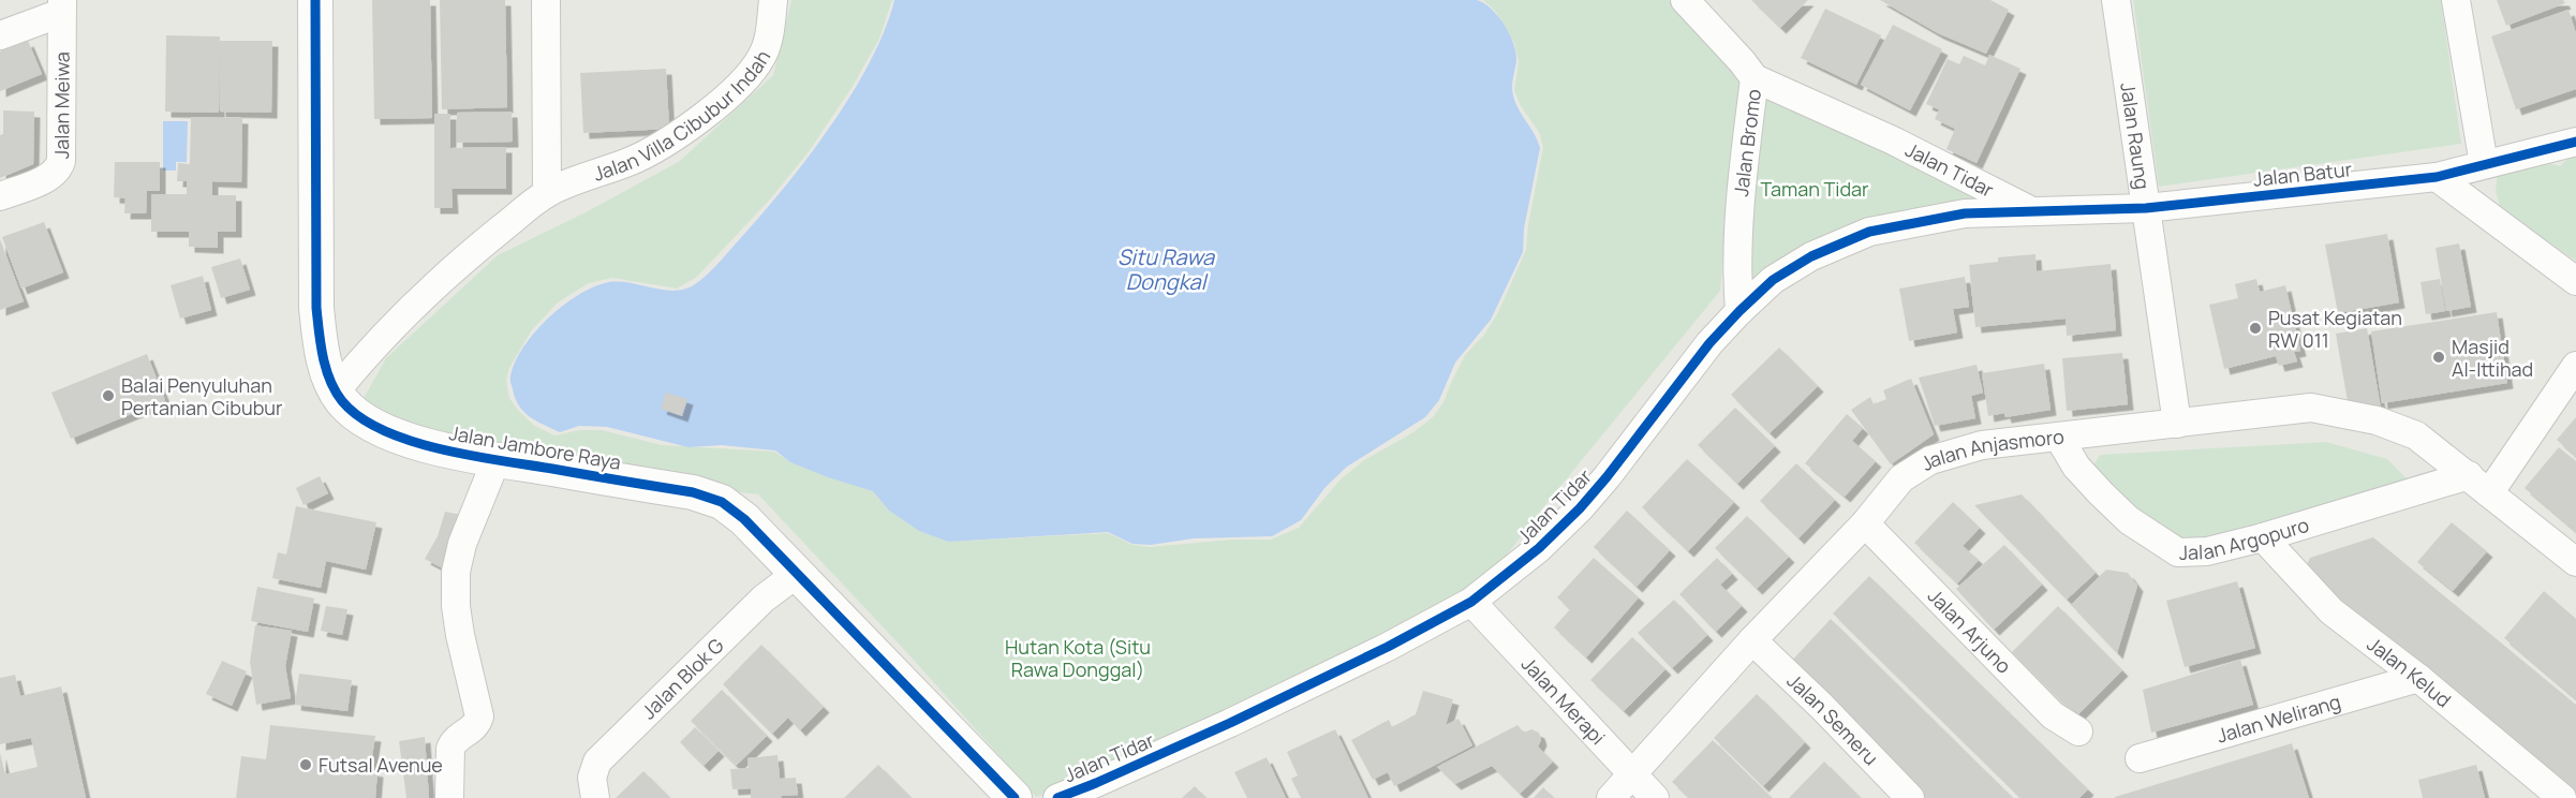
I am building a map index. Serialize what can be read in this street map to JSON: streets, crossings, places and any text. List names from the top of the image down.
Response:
{
  "streets": {
    "street": [
      "Jalan Meiwa",
      "Jalan Villa Cibubur Indah",
      "Jalan Raung",
      "Jalan Bromo",
      "Jalan Tidar",
      "Jalan Batur",
      "Jalan Jambore Raya",
      "Jalan Anjasmoro",
      "Jalan Argopuro",
      "Jalan Arjuno",
      "Jalan Kelud",
      "Jalan Blok G",
      "Jalan Merapi",
      "Jalan Welirang",
      "Jalan Semeru"
    ]
  },
  "crossings": [
    ["Jalan Villa Cibubur Indah", "Jalan Jambore Raya"],
    ["Jalan Raung", "Jalan Batur"],
    ["Jalan Raung", "Jalan Anjasmoro"],
    ["Jalan Bromo", "Jalan Tidar"],
    ["Jalan Tidar", "Jalan Batur"],
    ["Jalan Tidar", "Jalan Merapi"],
    ["Jalan Jambore Raya", "Jalan Blok G"],
    ["Jalan Anjasmoro", "Jalan Argopuro"],
    ["Jalan Anjasmoro", "Jalan Arjuno"],
    ["Jalan Anjasmoro", "Jalan Merapi"],
    ["Jalan Anjasmoro", "Jalan Semeru"],
    ["Jalan Argopuro", "Jalan Kelud"],
    ["Jalan Kelud", "Jalan Welirang"]
  ],
  "water": ["Situ Rawa Dongkal"],
  "parks": ["Taman Tidar", "Hutan Kota (Situ Rawa Donggal)"],
  "places": [
    "Pusat Kegiatan RW 011",
    "Masjid Al-Ittihad",
    "Balai Penyuluhan Pertanian Cibubur",
    "Futsal Avenue"
  ]
}
